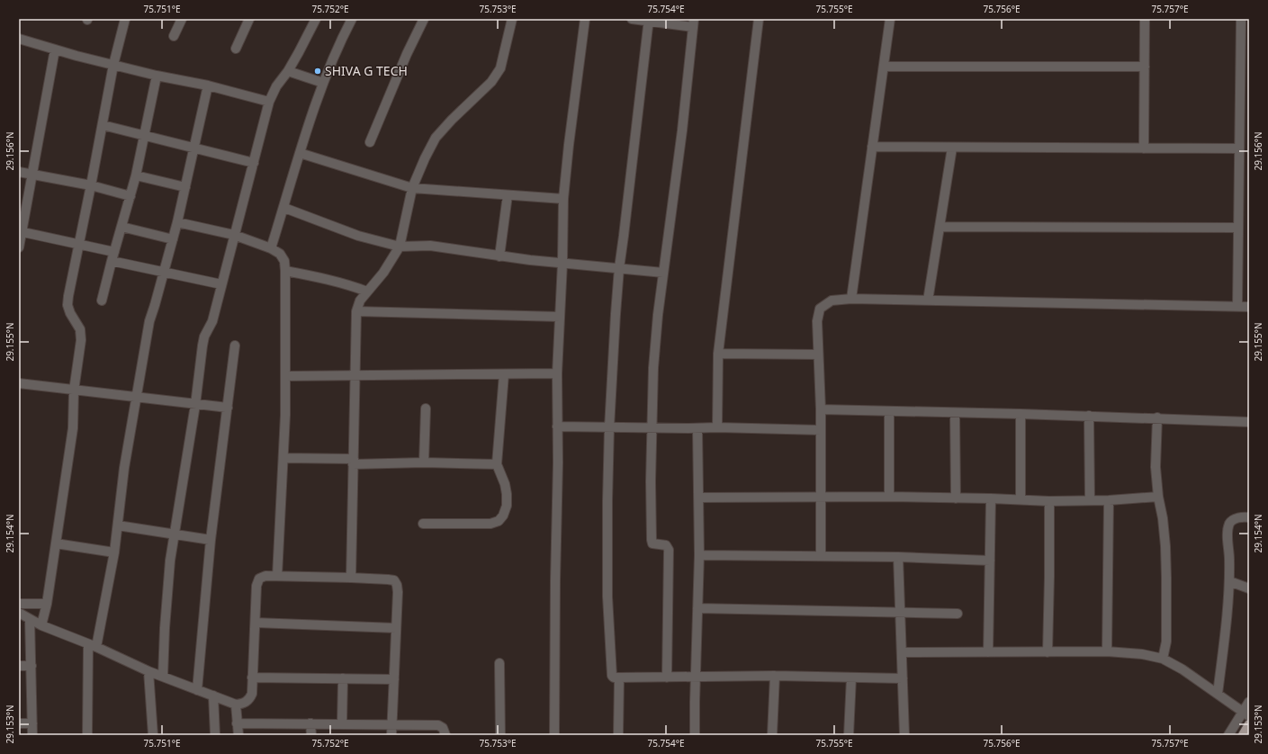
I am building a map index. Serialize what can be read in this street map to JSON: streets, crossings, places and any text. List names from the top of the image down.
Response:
{
  "places": ["SHIVA G TECH"],
  "coordinates": [
    "75.751°E",
    "75.752°E",
    "75.753°E",
    "75.754°E",
    "75.755°E",
    "75.756°E",
    "75.757°E",
    "29.156°N",
    "29.155°N",
    "29.154°N",
    "29.153°N"
  ]
}
